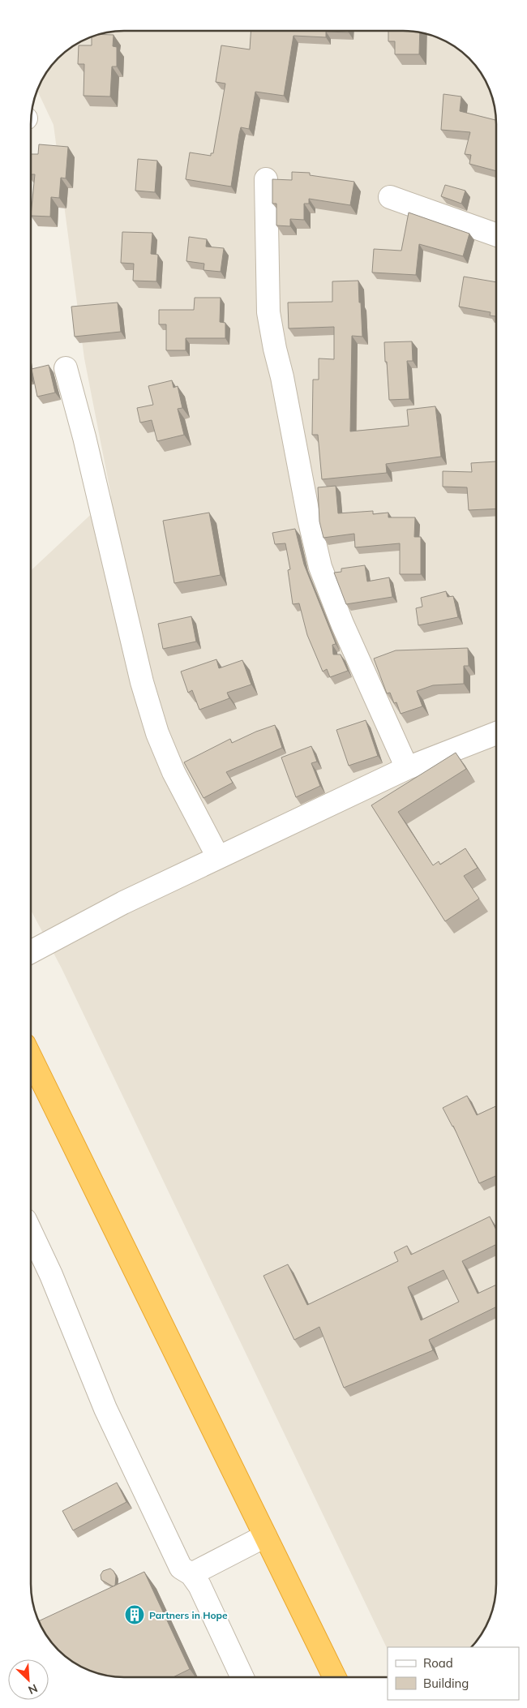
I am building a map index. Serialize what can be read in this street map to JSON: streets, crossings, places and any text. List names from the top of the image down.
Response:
{
  "places": {
    "building": ["Partners in Hope"]
  },
  "legend": ["Road", "Building"],
  "north": "bottom right"
}
